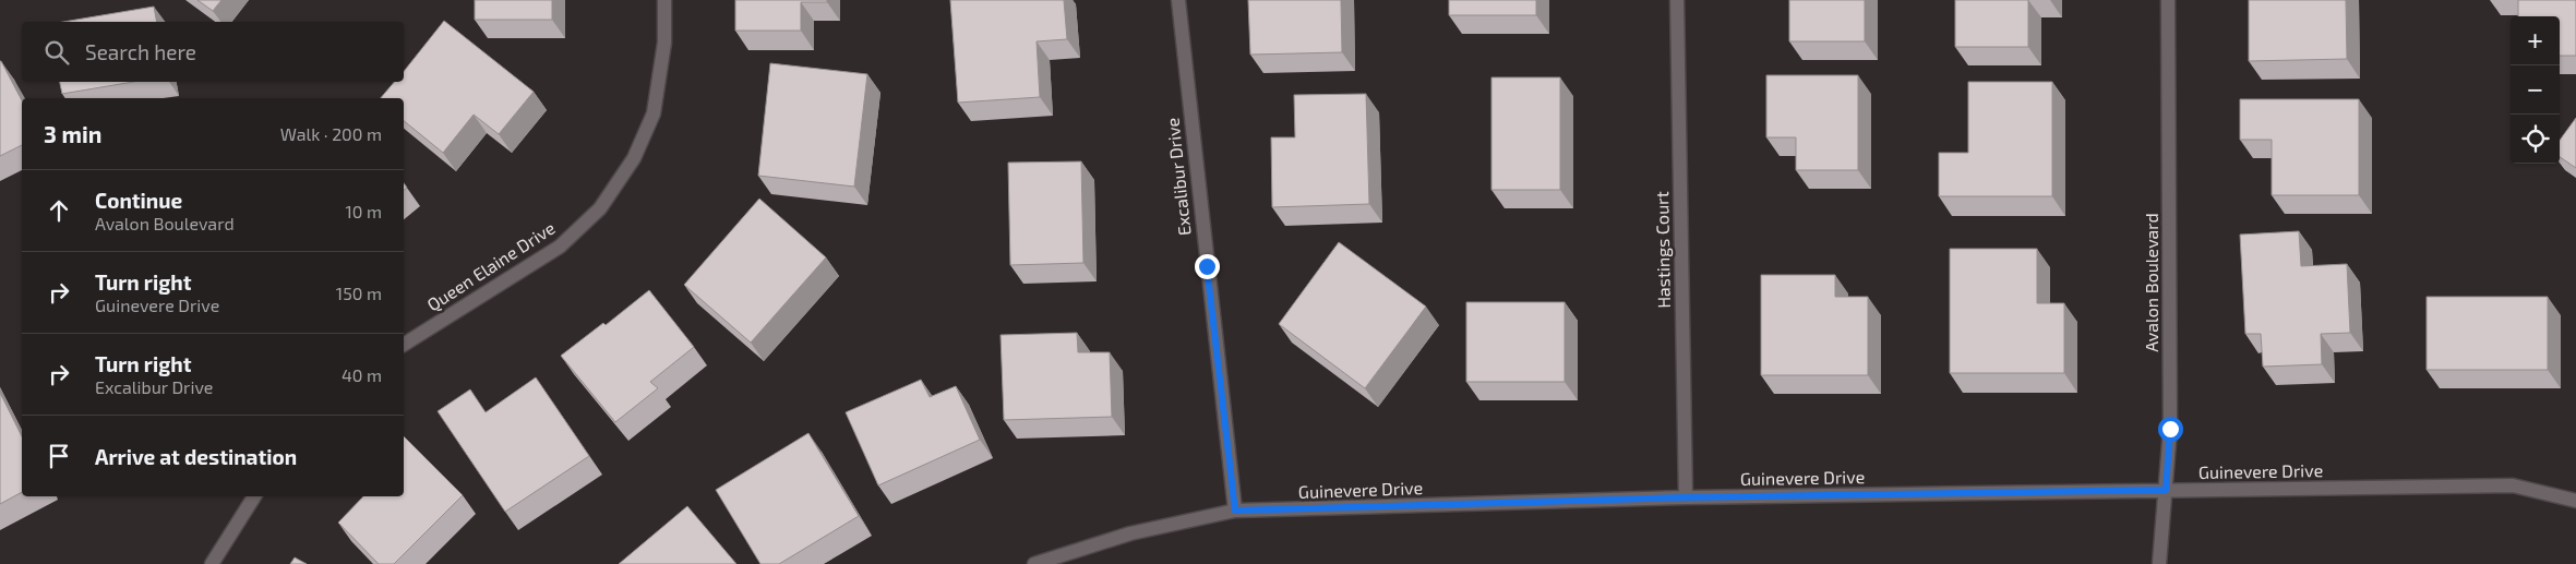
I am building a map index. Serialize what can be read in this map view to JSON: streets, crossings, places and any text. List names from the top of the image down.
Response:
{
  "streets": {
    "street": [
      "Excalibur Drive",
      "Hastings Court",
      "Queen Elaine Drive",
      "Avalon Boulevard",
      "Guinevere Drive"
    ]
  },
  "crossings": [
    ["Excalibur Drive", "Guinevere Drive"],
    ["Hastings Court", "Guinevere Drive"],
    ["Avalon Boulevard", "Guinevere Drive"]
  ],
  "page": {
    "map_buttons": ["+", "−"],
    "search": "Search here",
    "heading": ["3 min", "Walk · 200 m"],
    "list": [
      ["Continue", "Avalon Boulevard", "10 m"],
      ["Turn right", "Guinevere Drive", "150 m"],
      ["Turn right", "Excalibur Drive", "40 m"],
      "Arrive at destination"
    ]
  }
}
